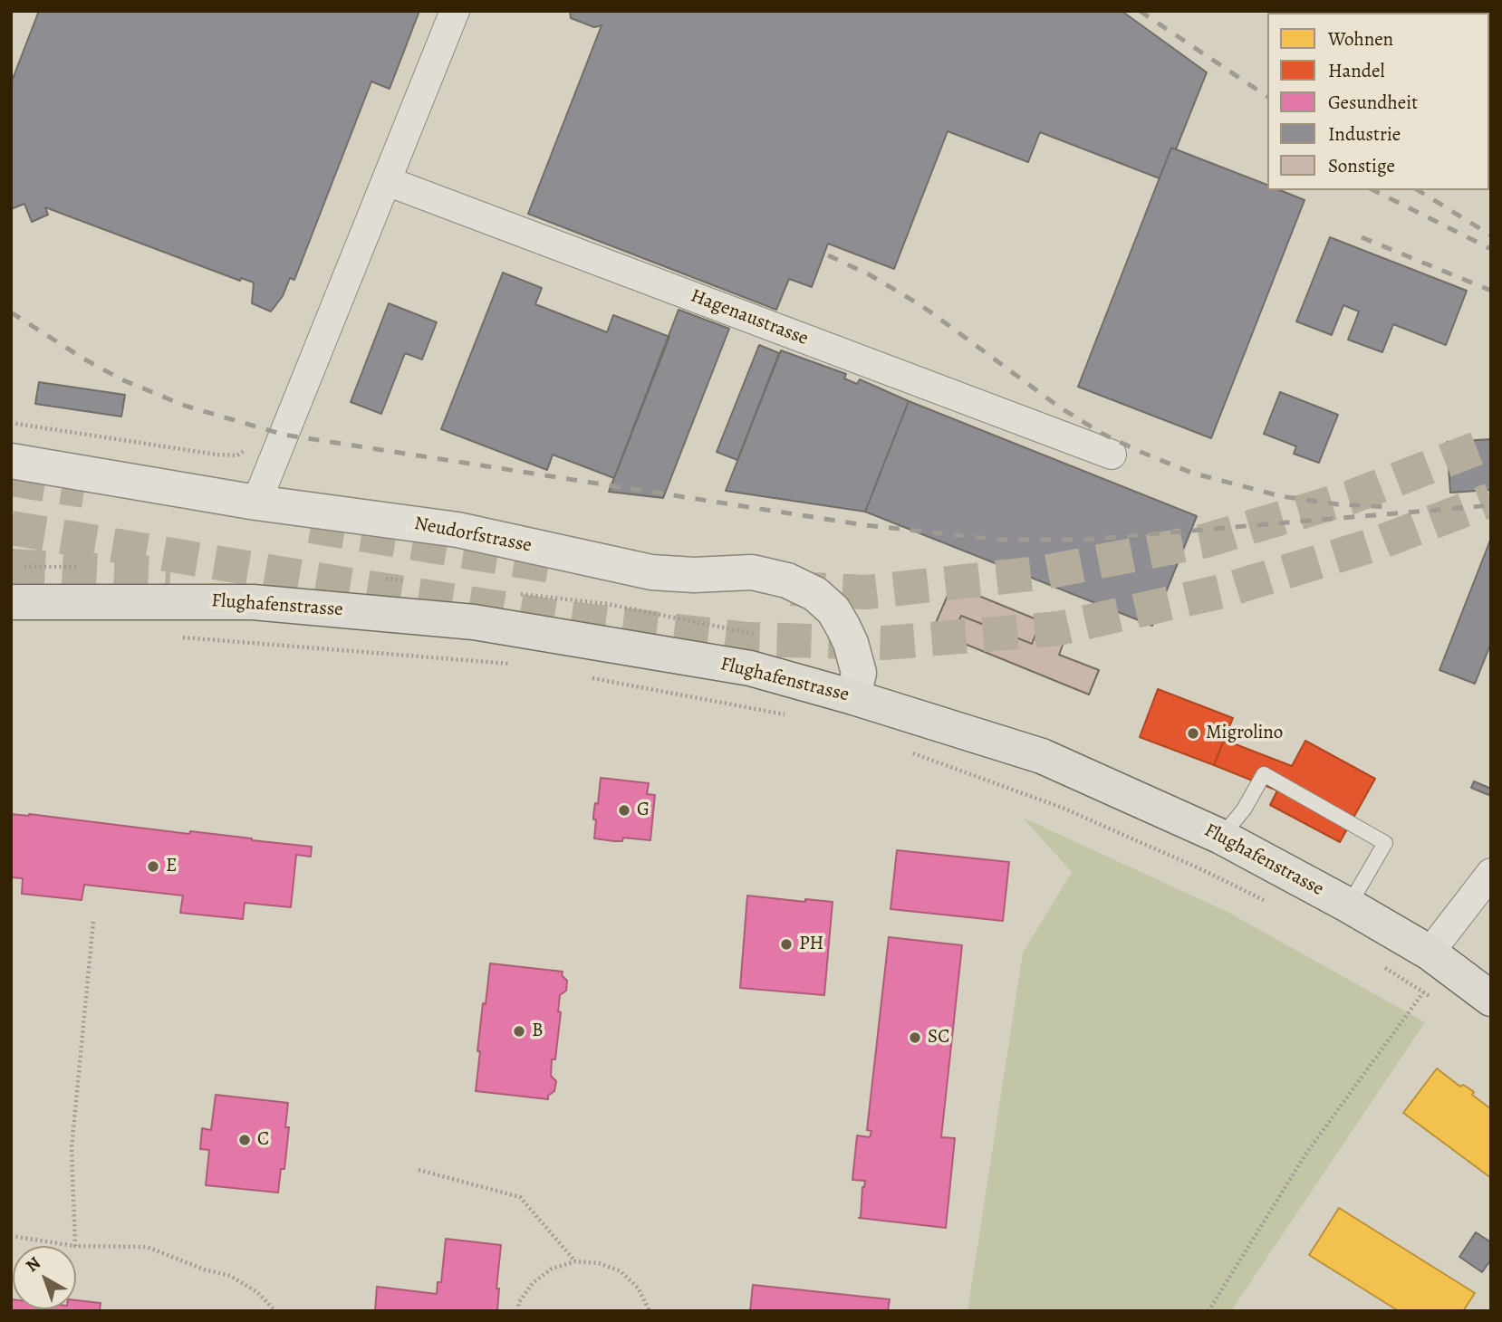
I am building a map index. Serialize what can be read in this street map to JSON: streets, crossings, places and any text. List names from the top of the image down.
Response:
{
  "streets": {
    "main road": ["Flughafenstrasse"],
    "street": ["Hagenaustrasse", "Neudorfstrasse"]
  },
  "crossings": [
    ["Neudorfstrasse", "Flughafenstrasse"]
  ],
  "places": [
    "Migrolino",
    "G",
    "E",
    "PH",
    "B",
    "SC",
    "C"
  ],
  "legend": [
    "Wohnen",
    "Handel",
    "Gesundheit",
    "Industrie",
    "Sonstige"
  ],
  "north": "top left"
}
